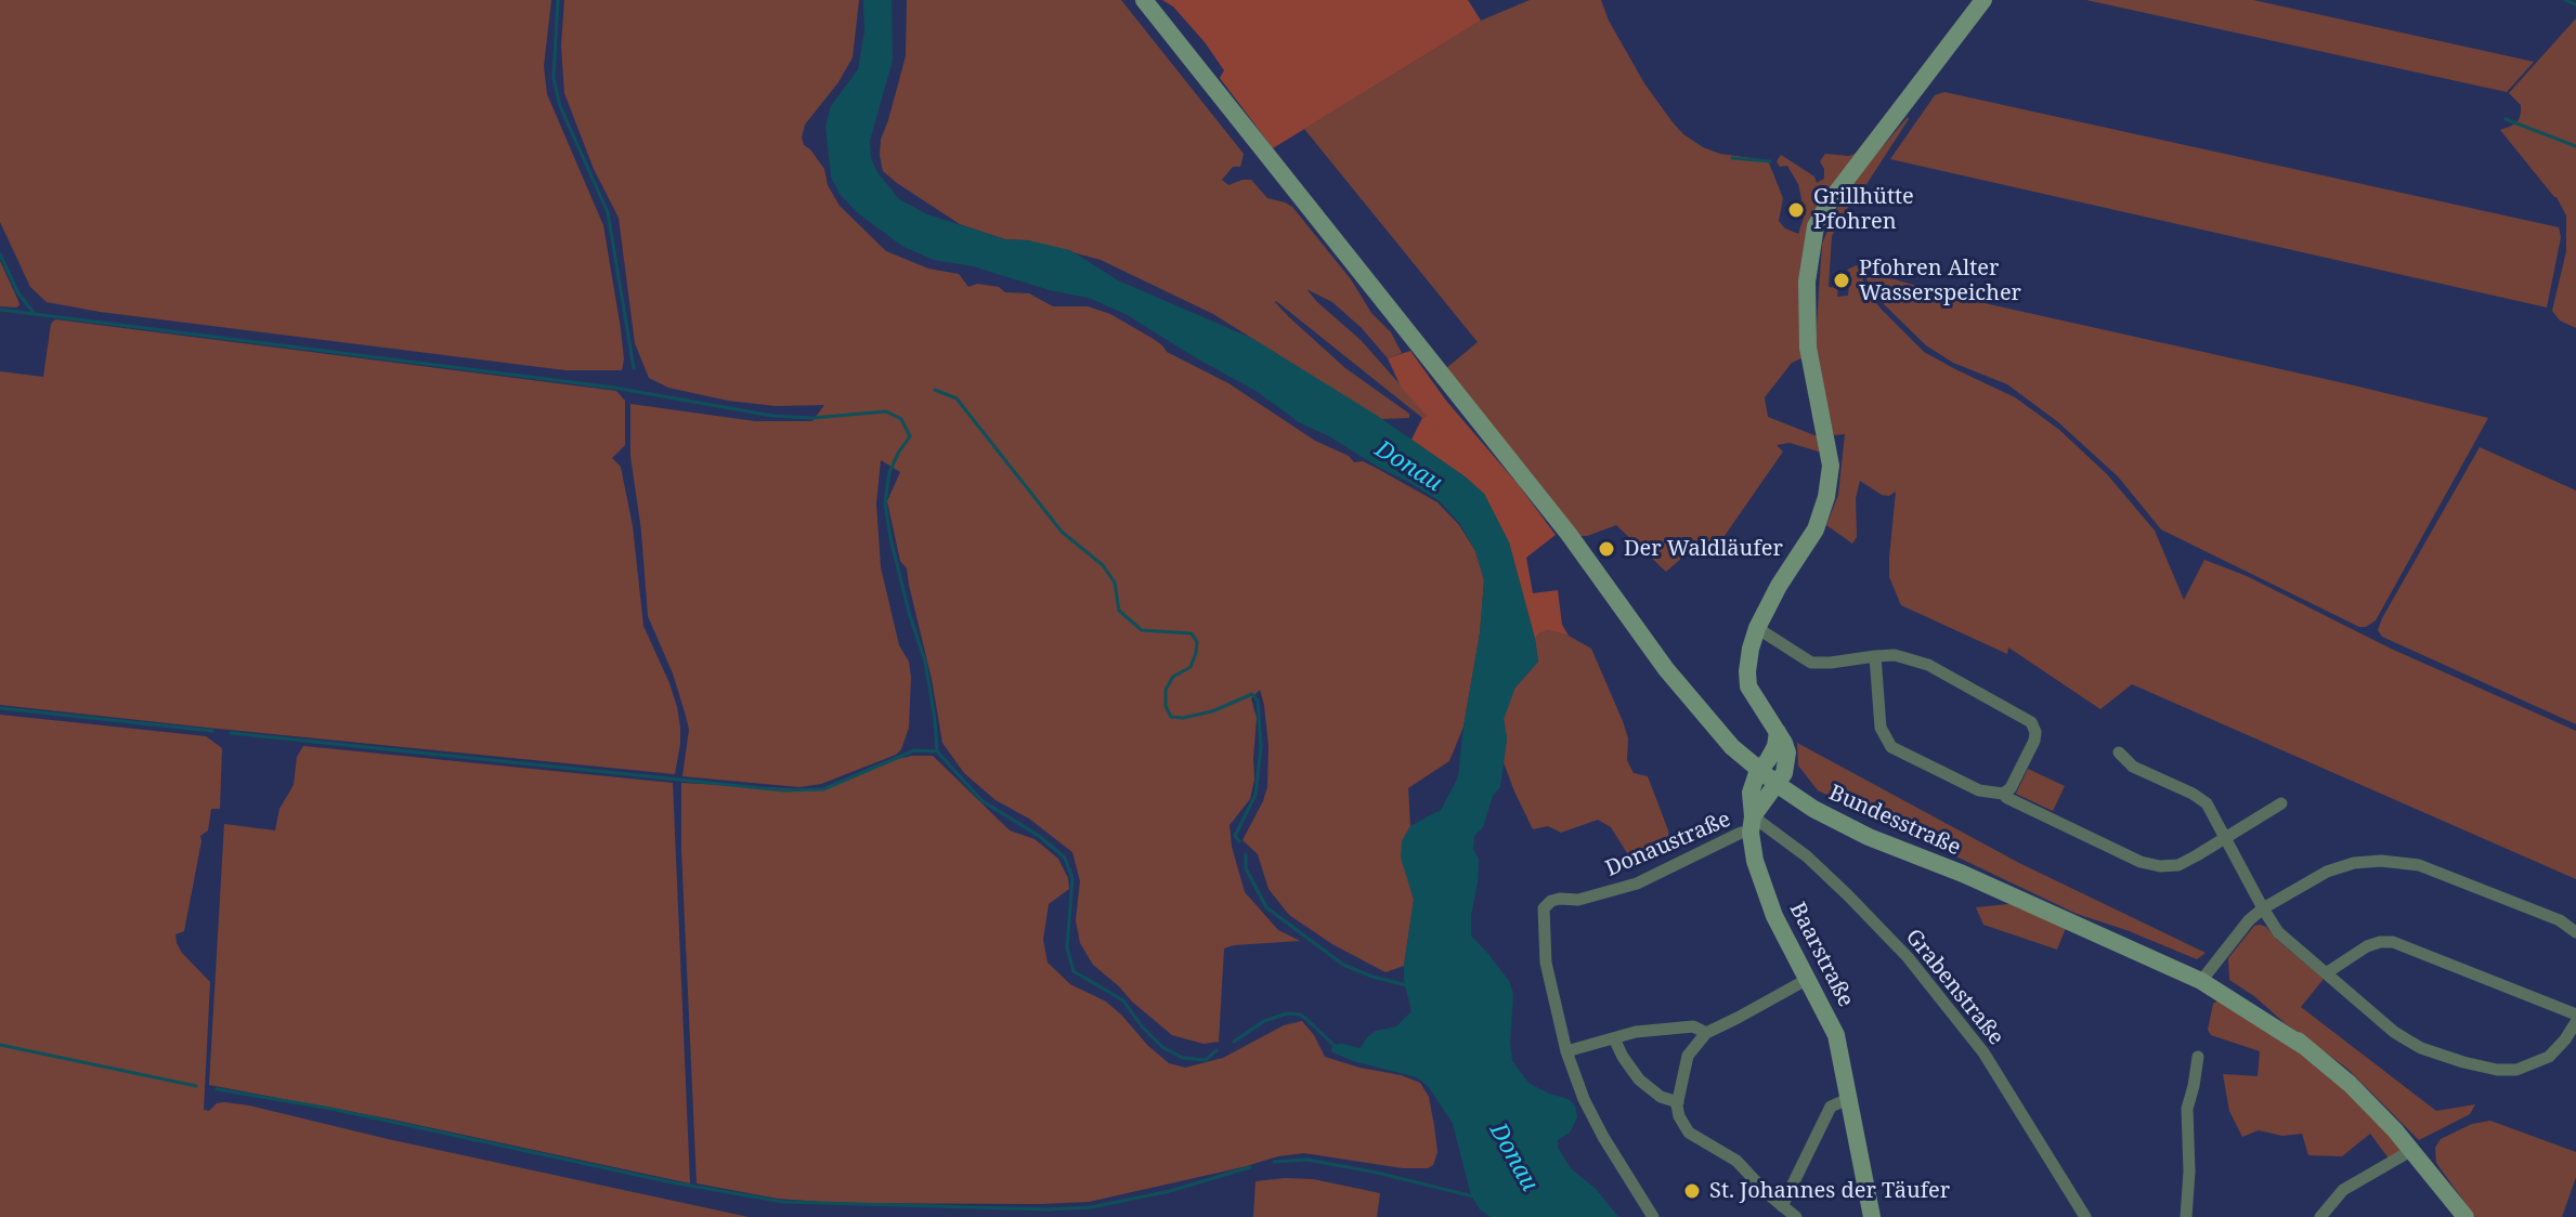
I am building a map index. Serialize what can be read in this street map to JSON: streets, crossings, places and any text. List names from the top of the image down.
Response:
{
  "streets": {
    "main road": ["Bundesstraße", "Baarstraße"],
    "street": ["Donaustraße", "Grabenstraße"]
  },
  "crossings": [
    ["Bundesstraße", "Baarstraße"],
    ["Donaustraße", "Baarstraße"],
    ["Donaustraße", "Grabenstraße"],
    ["Baarstraße", "Grabenstraße"]
  ],
  "water": ["Donau"],
  "places": [
    "Grillhütte Pfohren",
    "Pfohren Alter Wasserspeicher",
    "Der Waldläufer",
    "St. Johannes der Täufer"
  ]
}
